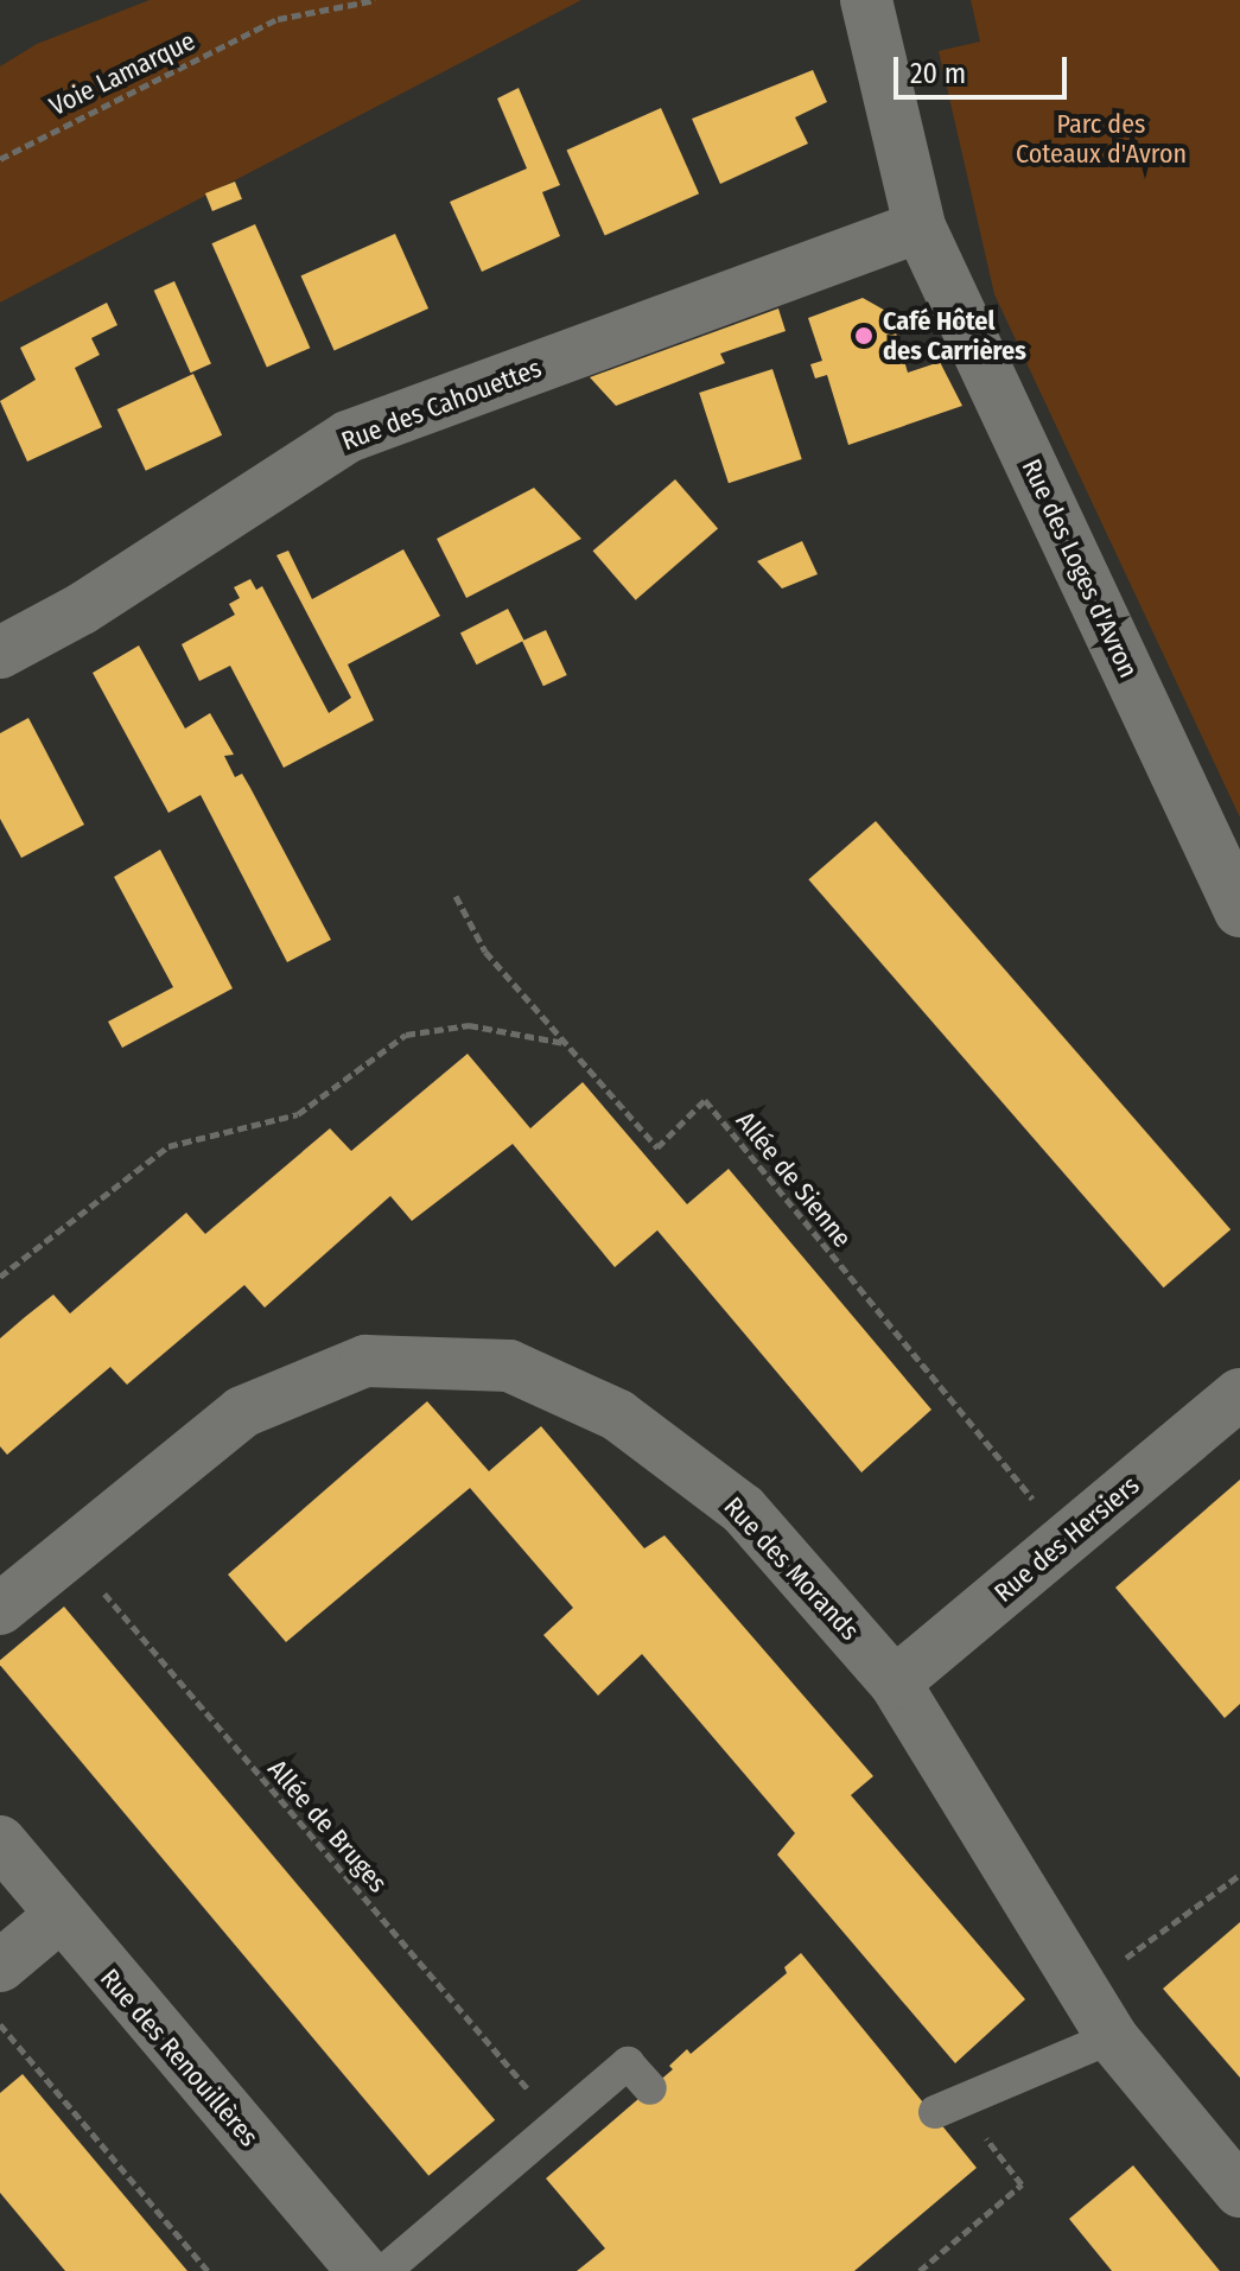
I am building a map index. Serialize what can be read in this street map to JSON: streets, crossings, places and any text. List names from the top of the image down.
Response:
{
  "streets": {
    "street": [
      "Rue des Cahouettes",
      "Rue des Loges d'Avron",
      "Rue des Hersiers",
      "Rue des Morands",
      "Rue des Renouillères"
    ],
    "path": ["Voie Lamarque", "Allée de Sienne", "Allée de Bruges"]
  },
  "crossings": [
    ["Rue des Cahouettes", "Rue des Loges d'Avron"],
    ["Allée de Sienne", "Rue des Hersiers"],
    ["Rue des Hersiers", "Rue des Morands"],
    ["Rue des Morands", "Allée de Bruges"]
  ],
  "parks": ["Parc des Coteaux d'Avron"],
  "places": ["Café Hôtel des Carrières"],
  "scale_bar": "20 m"
}
